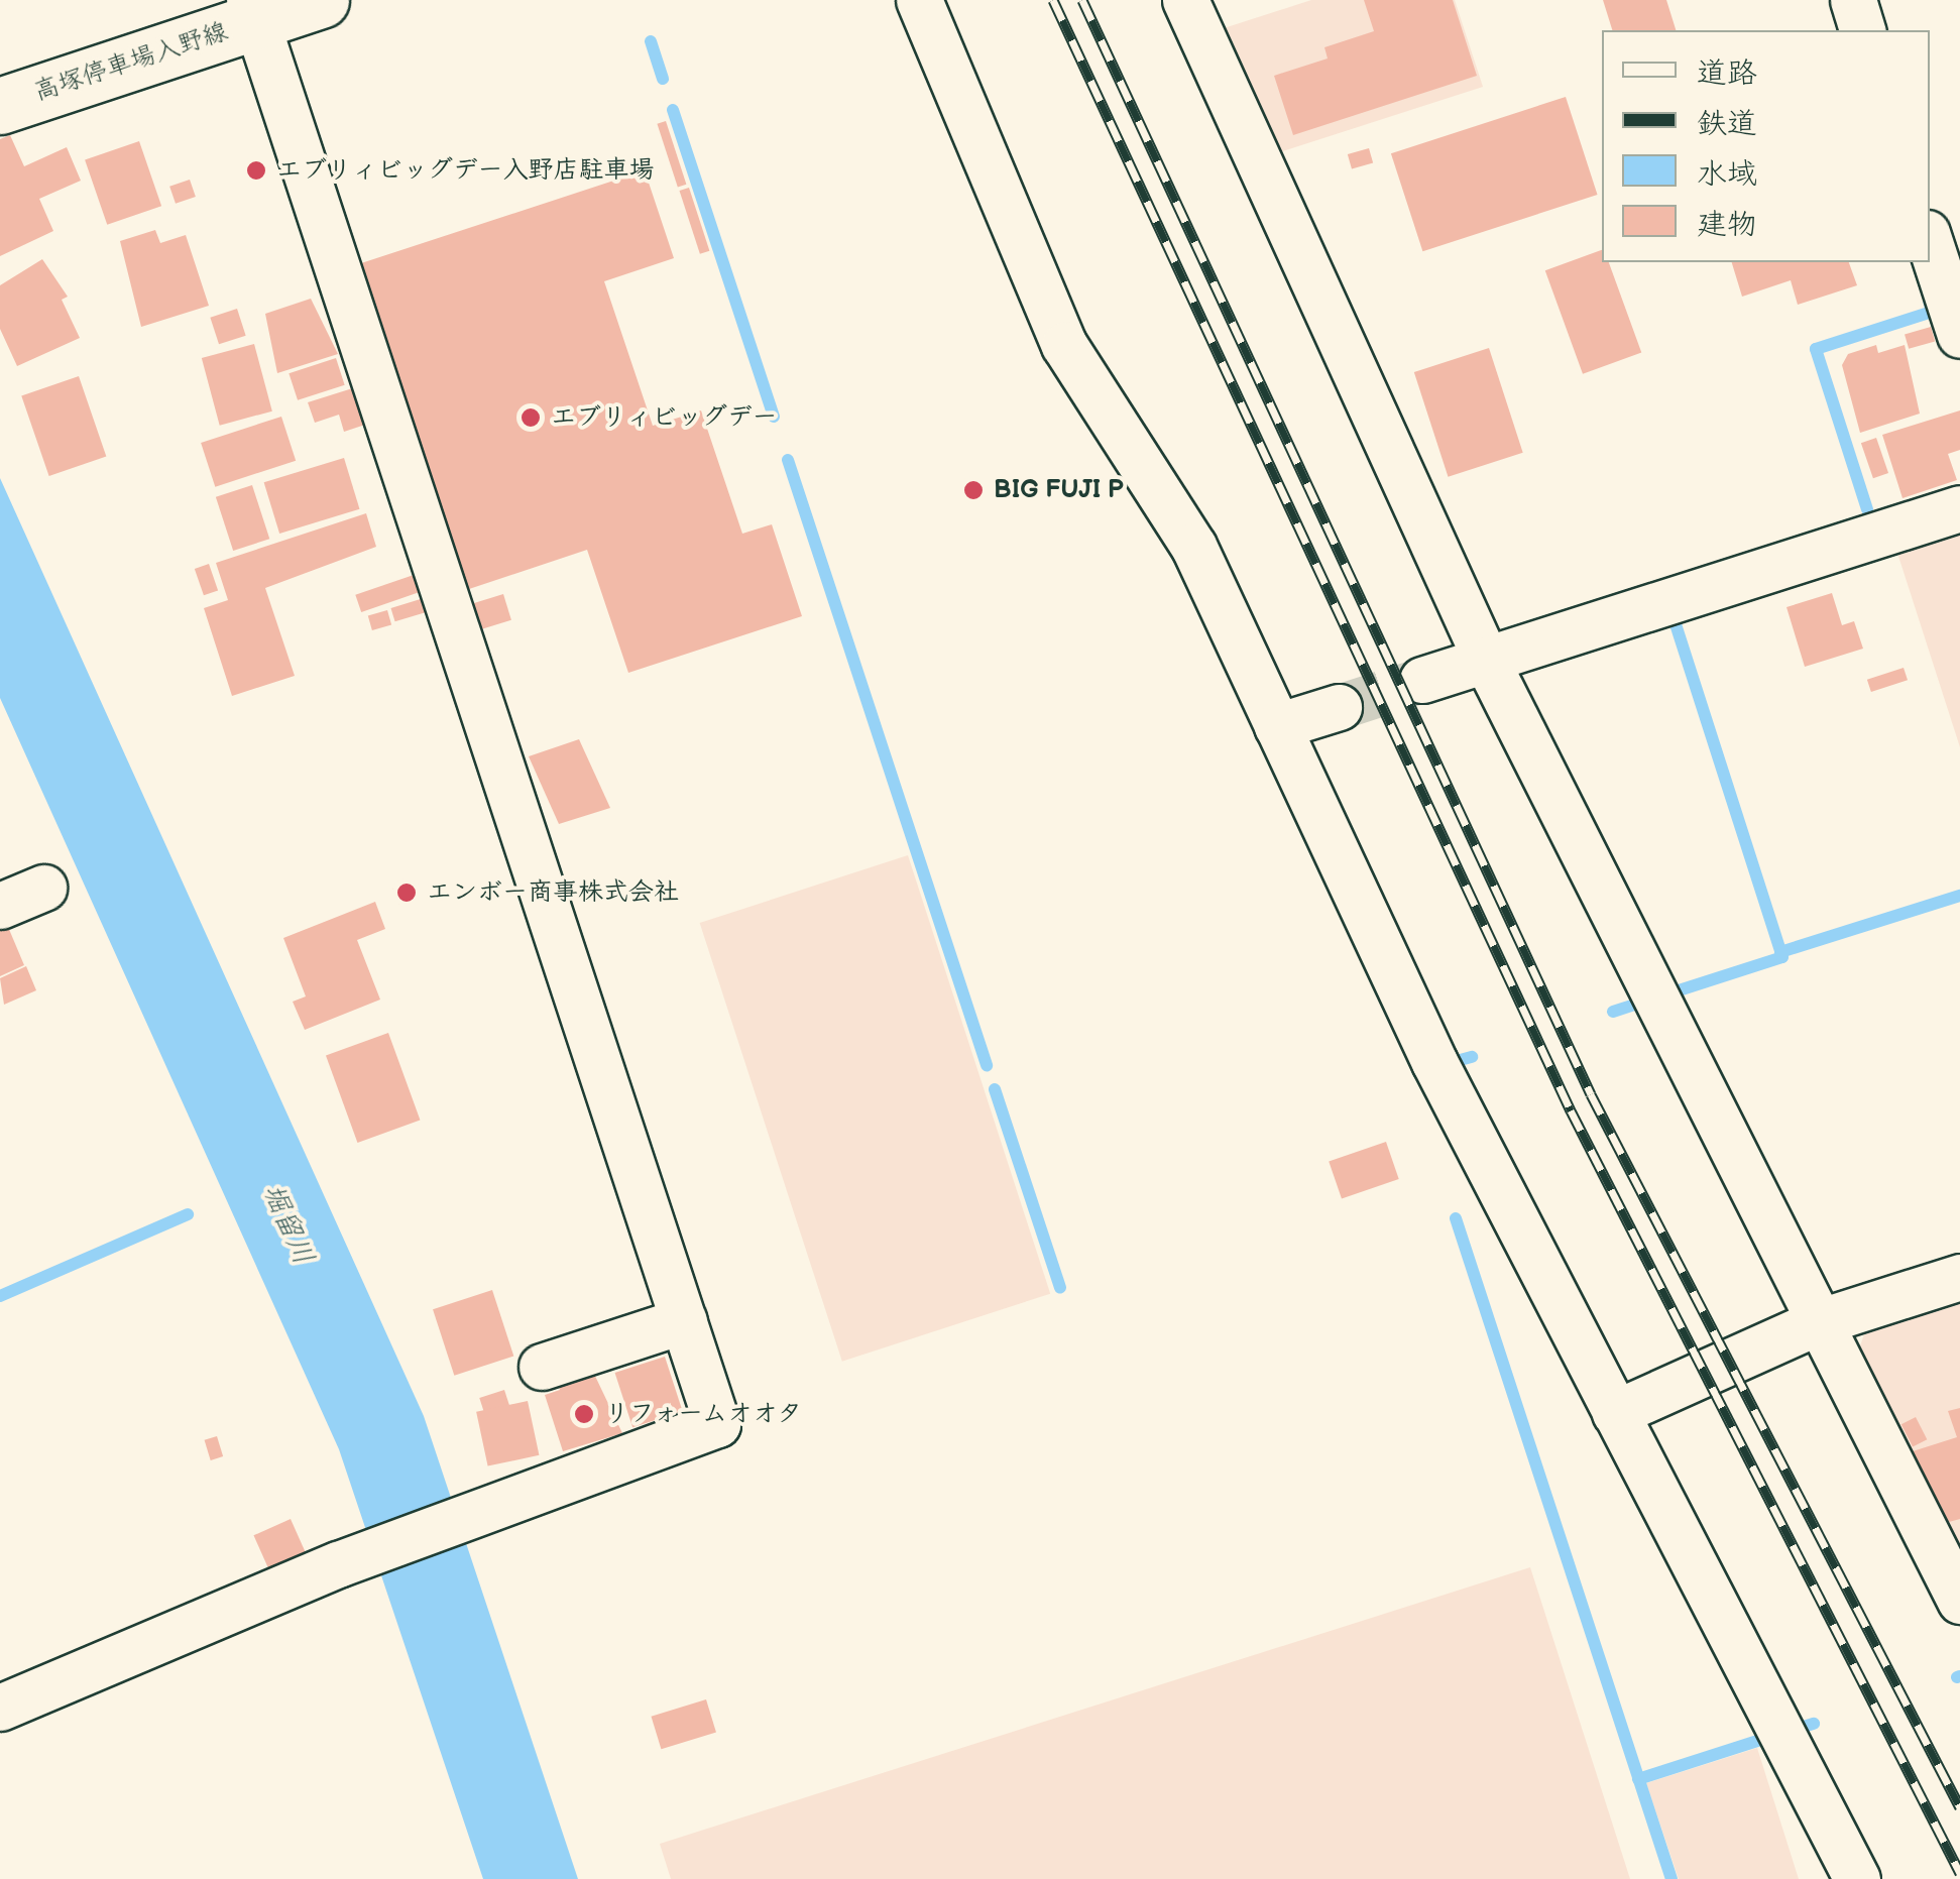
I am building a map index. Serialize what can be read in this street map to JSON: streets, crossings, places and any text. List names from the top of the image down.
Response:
{
  "streets": {
    "main road": ["高塚停車場入野線"]
  },
  "water": ["堀留川"],
  "places": [
    "エブリィビッグデー入野店駐車場",
    "エブリィビッグデー",
    "BIG FUJI P",
    "エンボー商事株式会社",
    "リフォームオオタ"
  ],
  "legend": [
    "道路",
    "鉄道",
    "水域",
    "建物"
  ]
}
